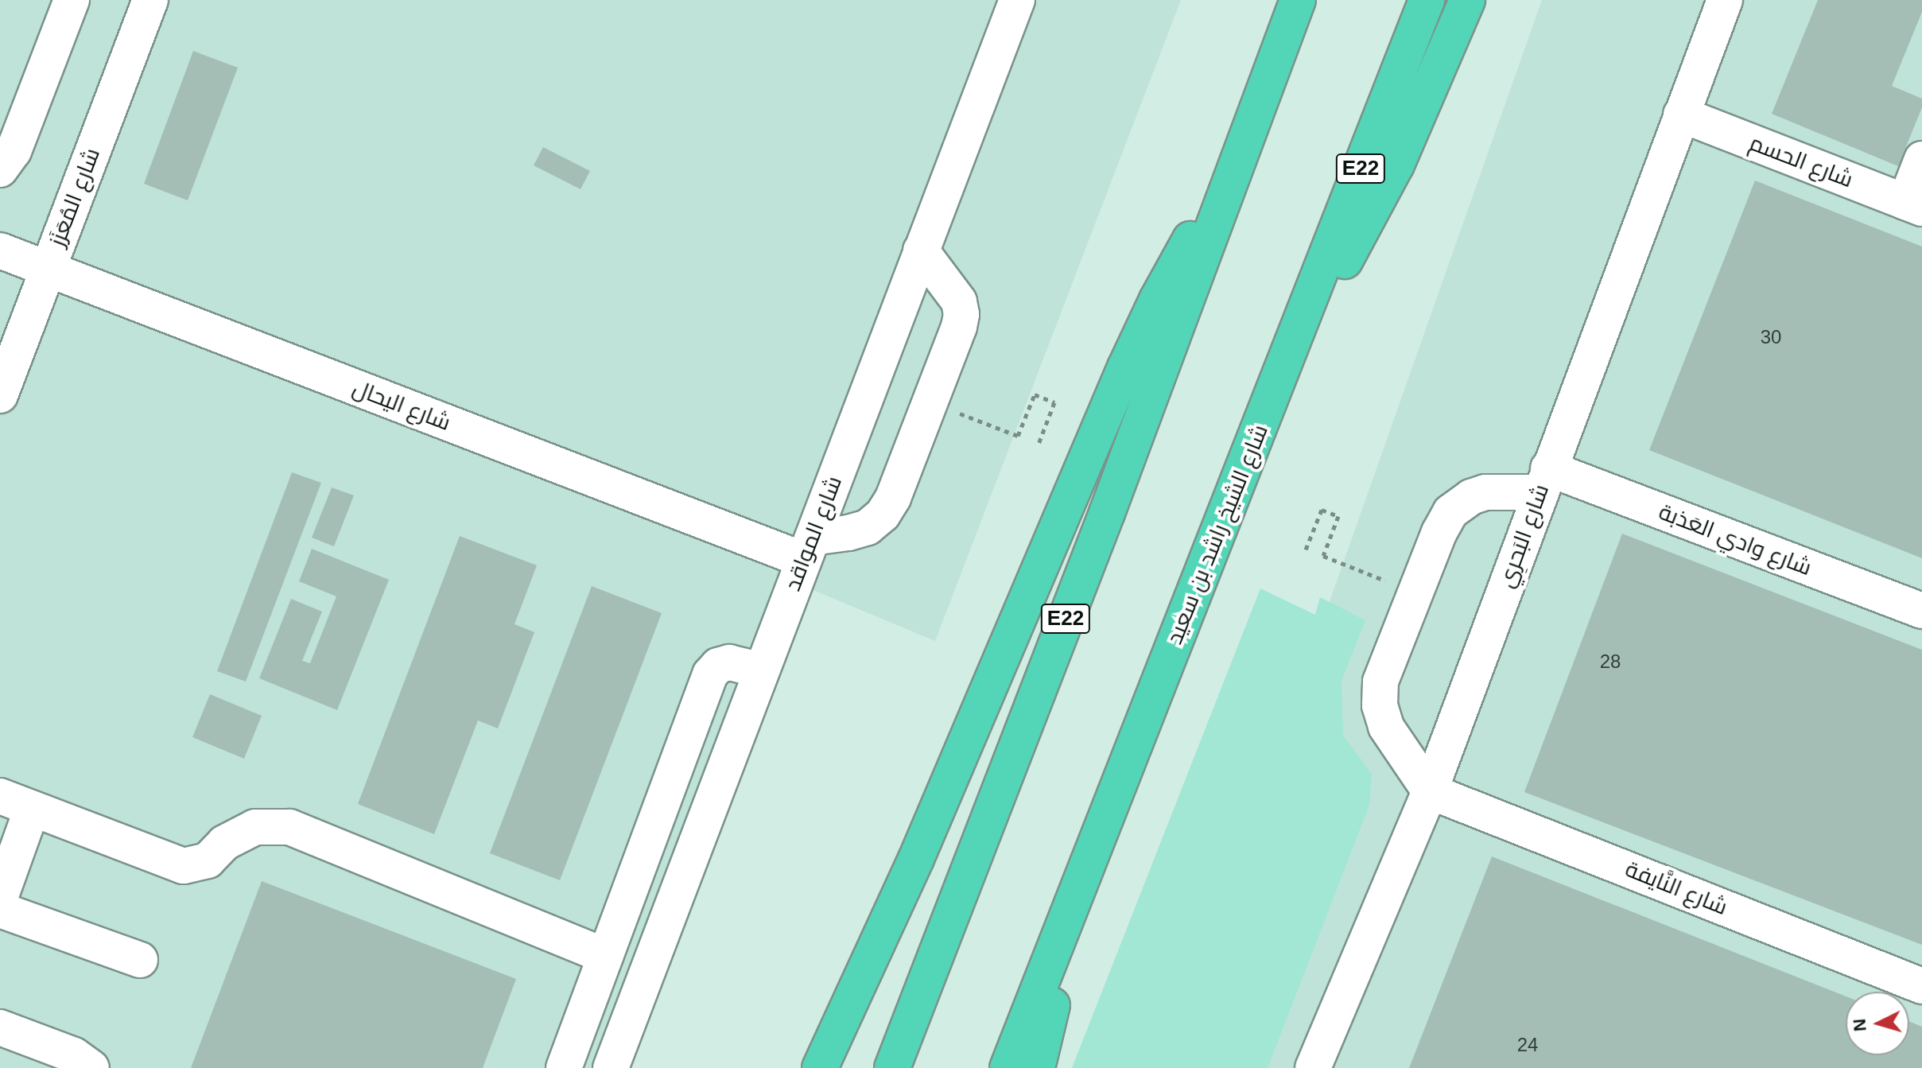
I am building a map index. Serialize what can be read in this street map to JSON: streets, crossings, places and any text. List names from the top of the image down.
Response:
{
  "streets": {
    "highway": ["E22", "شارع الشيخ راشد بن سعيد"],
    "street": [
      "شارع الحسم",
      "شارع المُعَزَز",
      "شارع اليحال",
      "شارع المواقد",
      "شارع البَحرِي",
      "شارع وادي العَذبة",
      "شارع النَّايفة"
    ]
  },
  "crossings": [
    ["شارع الحسم", "شارع البَحرِي"],
    ["شارع المُعَزَز", "شارع اليحال"],
    ["شارع اليحال", "شارع المواقد"],
    ["شارع البَحرِي", "شارع وادي العَذبة"],
    ["شارع البَحرِي", "شارع النَّايفة"]
  ],
  "house_numbers": ["30", "28", "24"],
  "north": "left"
}
